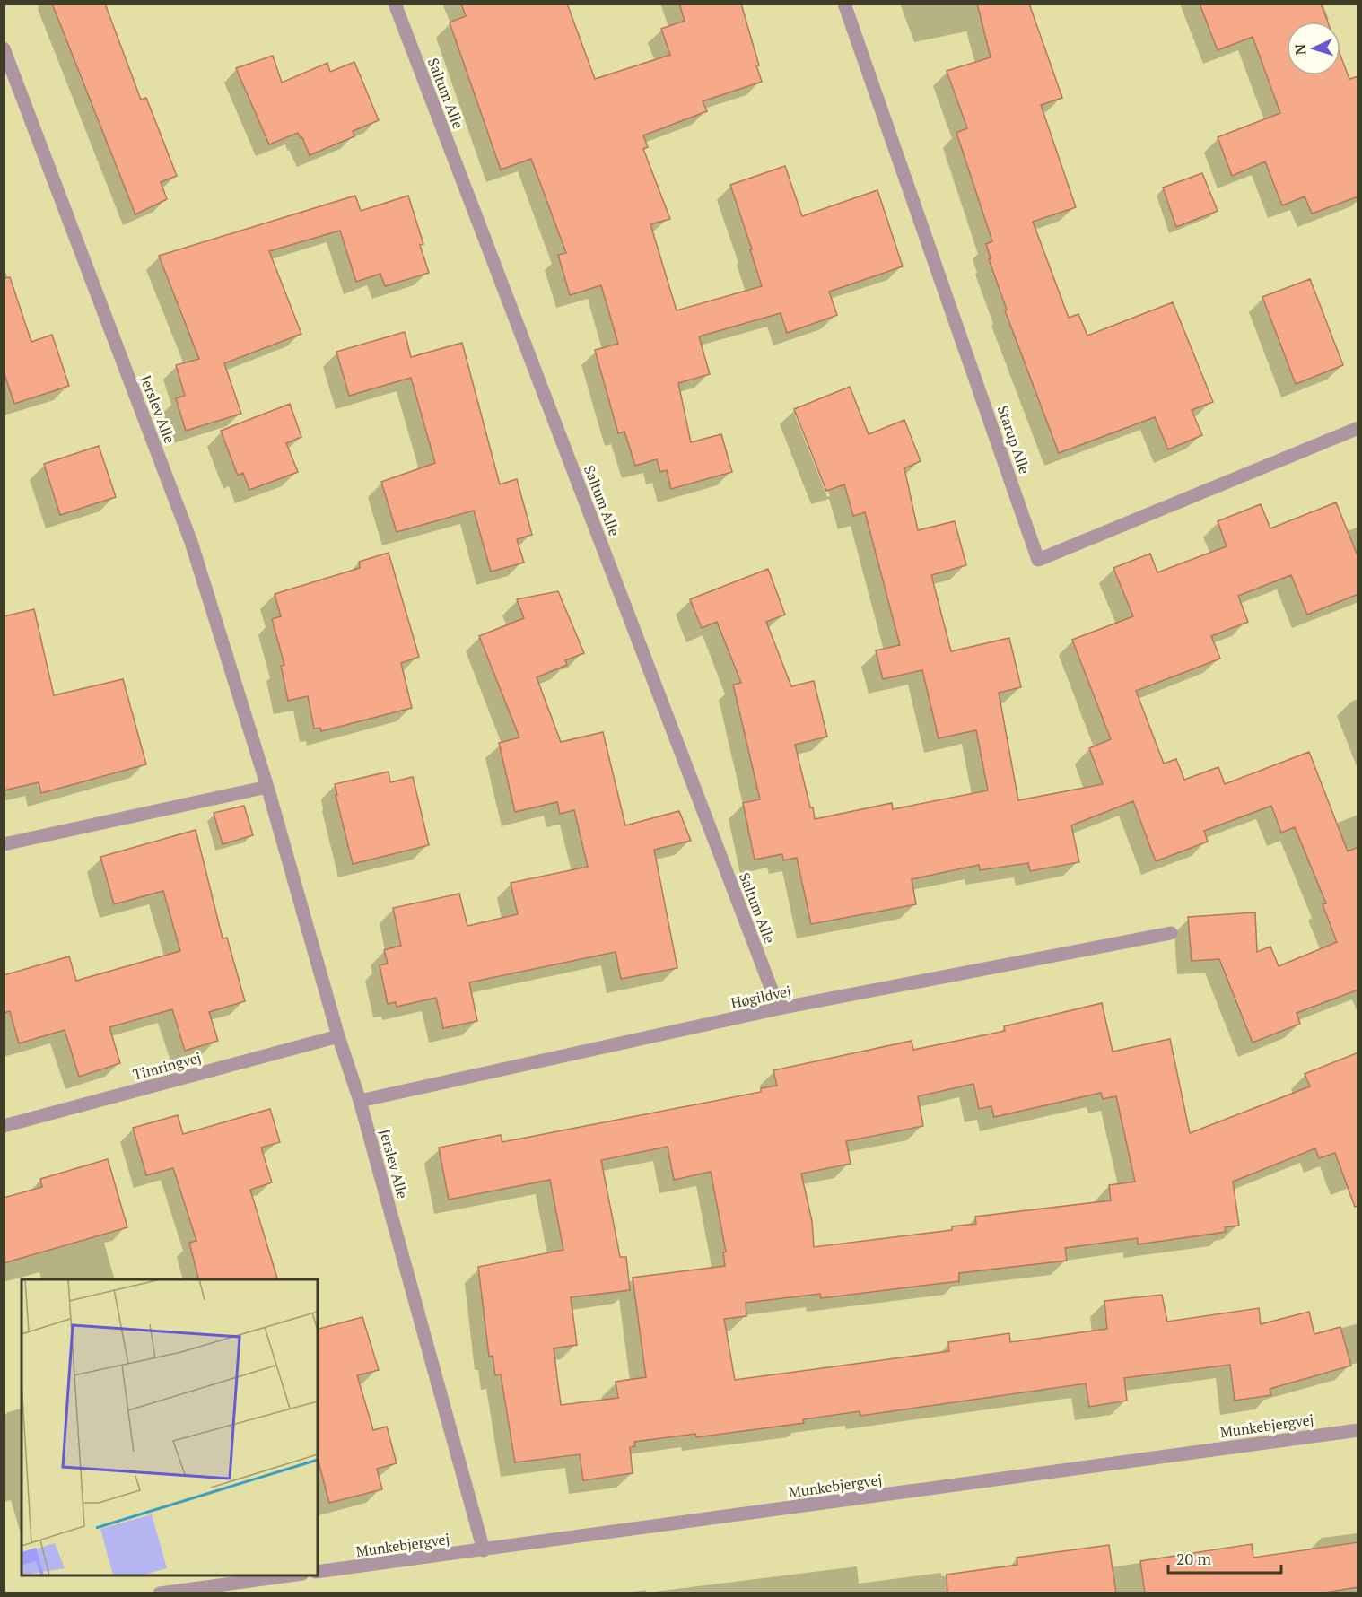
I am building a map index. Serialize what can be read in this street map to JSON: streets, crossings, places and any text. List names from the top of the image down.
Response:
{
  "streets": {
    "street": [
      "Saltum Alle",
      "Jerslev Alle",
      "Starup Alle",
      "Høgildvej",
      "Timringvej",
      "Munkebjergvej"
    ]
  },
  "crossings": [
    ["Saltum Alle", "Høgildvej"],
    ["Jerslev Alle", "Høgildvej"],
    ["Jerslev Alle", "Timringvej"],
    ["Jerslev Alle", "Munkebjergvej"]
  ],
  "scale_bar": "20 m",
  "north": "left"
}
